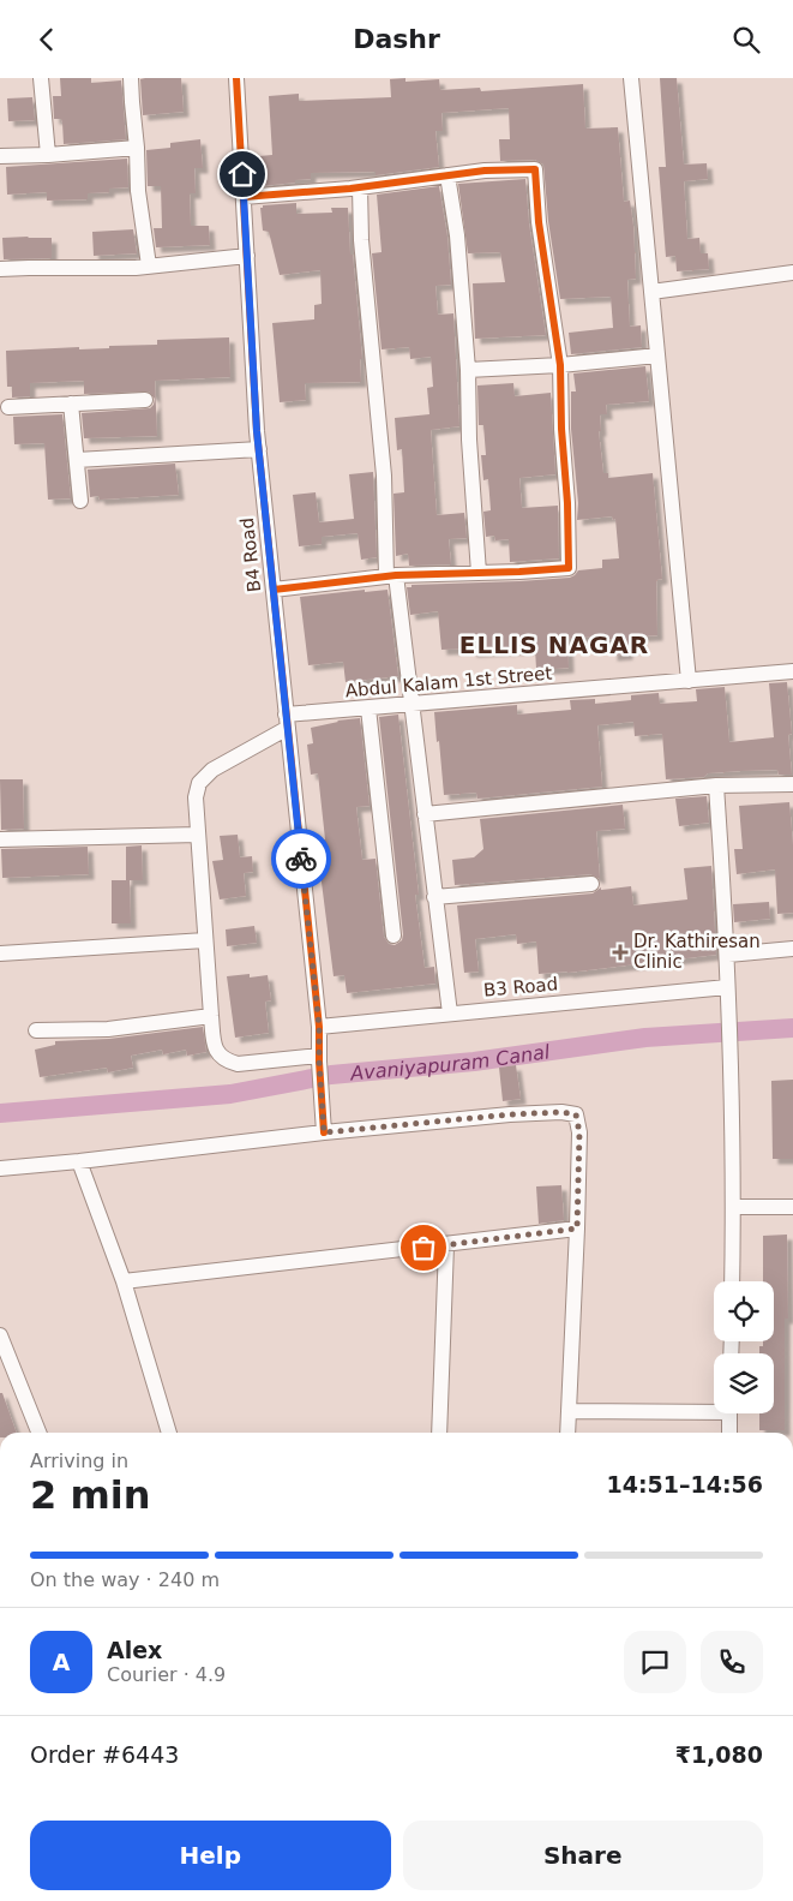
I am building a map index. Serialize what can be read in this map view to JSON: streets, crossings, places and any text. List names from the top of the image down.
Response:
{
  "streets": {
    "street": ["B4 Road", "Abdul Kalam 1st Street", "B3 Road"]
  },
  "crossings": [
    ["B4 Road", "Abdul Kalam 1st Street"],
    ["B4 Road", "B3 Road"]
  ],
  "districts": ["ELLIS NAGAR"],
  "water": ["Avaniyapuram Canal"],
  "places": {
    "health": ["Dr. Kathiresan Clinic"]
  },
  "page": {
    "header": "Dashr",
    "heading": ["2 min", "Arriving in", "14:51–14:56"],
    "panel": [
      "Alex",
      "Courier · 4.9",
      "Order #6443",
      "₹1,080"
    ],
    "bar": "On the way · 240 m",
    "round": "A",
    "buttons": ["Help", "Share"]
  }
}
